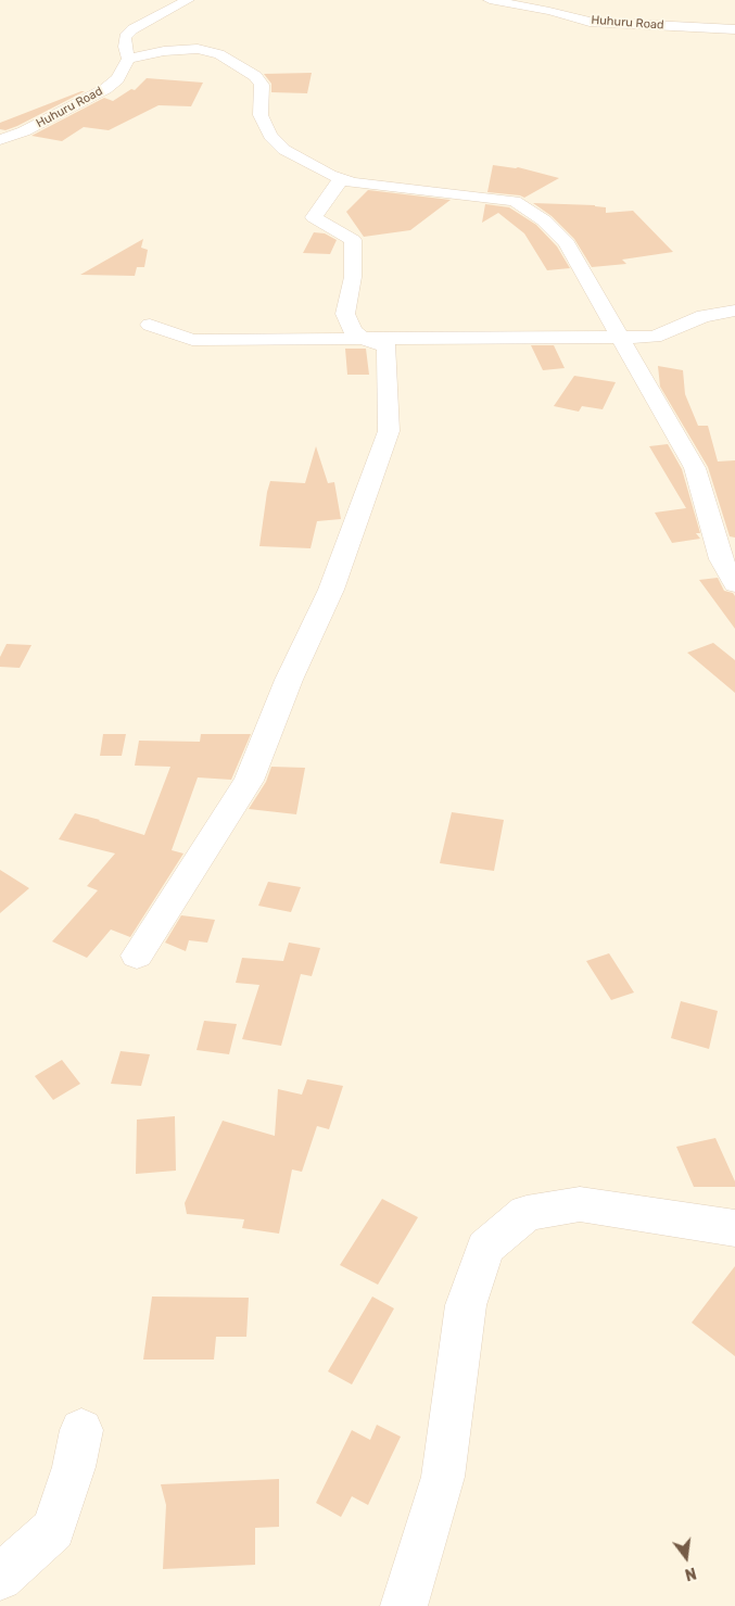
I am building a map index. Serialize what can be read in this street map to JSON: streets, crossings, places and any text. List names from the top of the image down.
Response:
{
  "streets": {
    "street": ["Huhuru Road"]
  },
  "north": "bottom"
}
